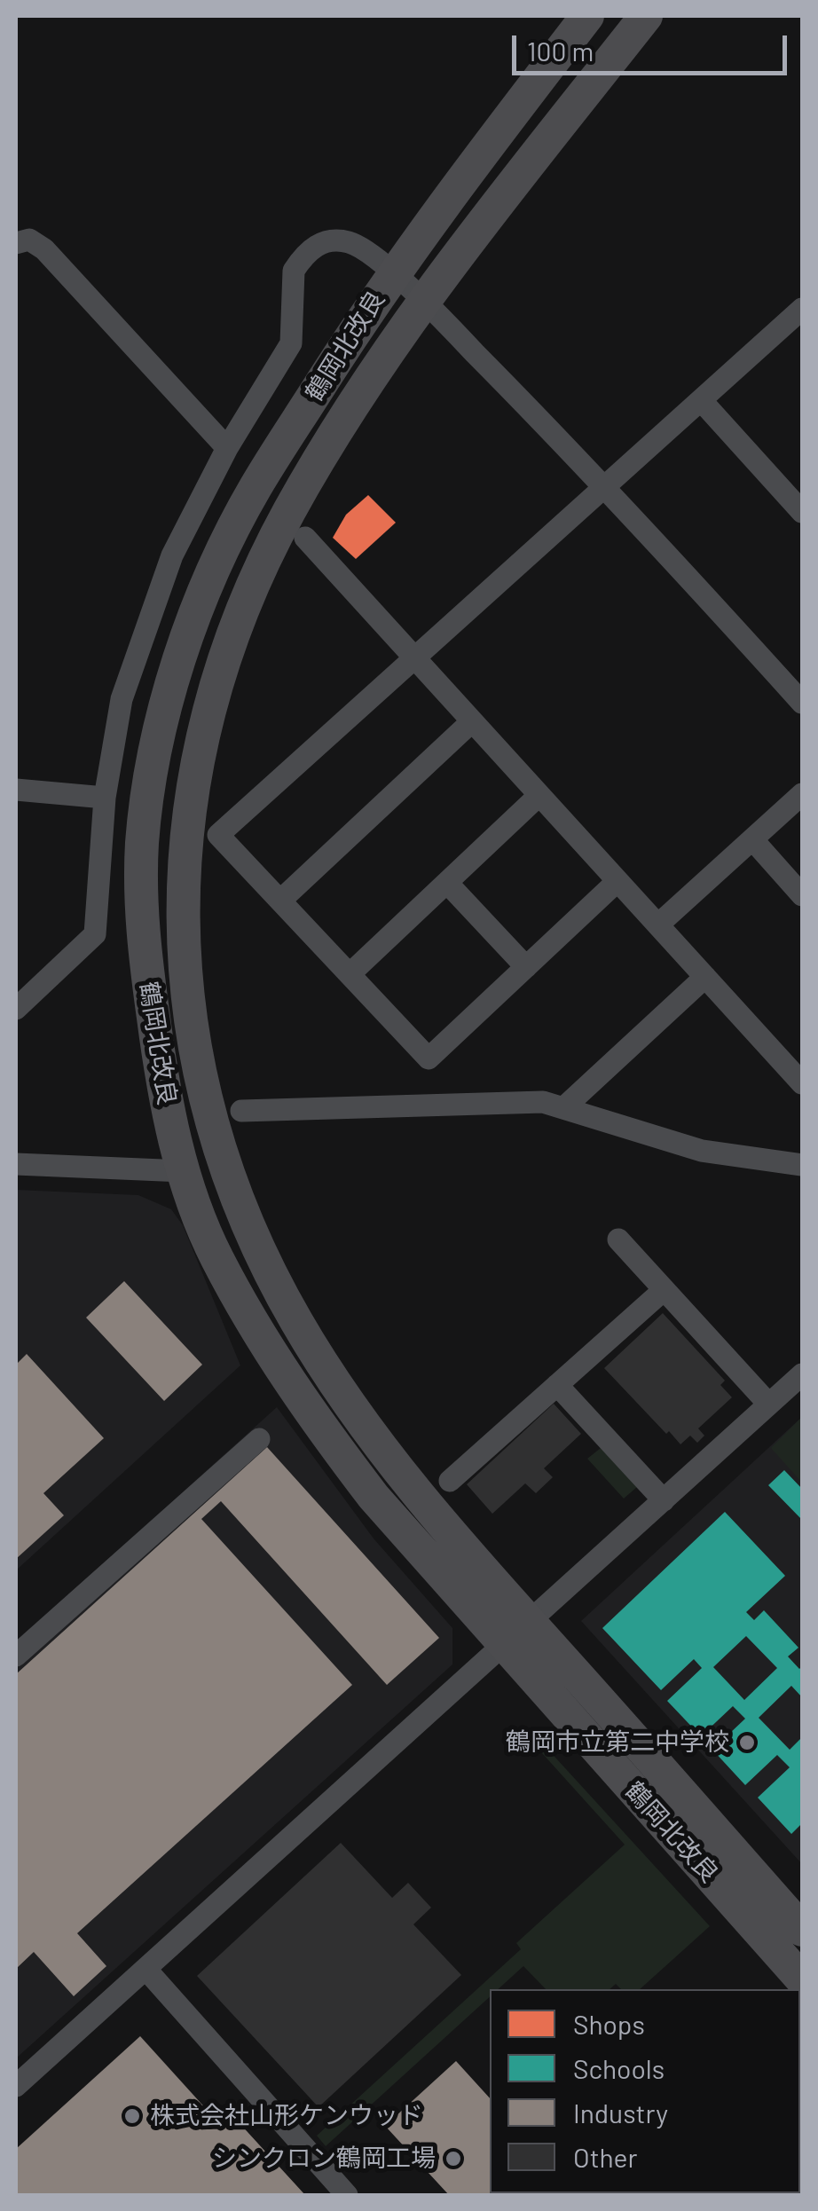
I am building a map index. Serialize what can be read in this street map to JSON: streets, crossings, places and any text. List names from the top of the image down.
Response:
{
  "streets": {
    "highway": ["鶴岡北改良"]
  },
  "places": ["鶴岡市立第二中学校", "株式会社山形ケンウッド", "シンクロン鶴岡工場"],
  "legend": [
    "Shops",
    "Schools",
    "Industry",
    "Other"
  ],
  "scale_bar": "100 m"
}
